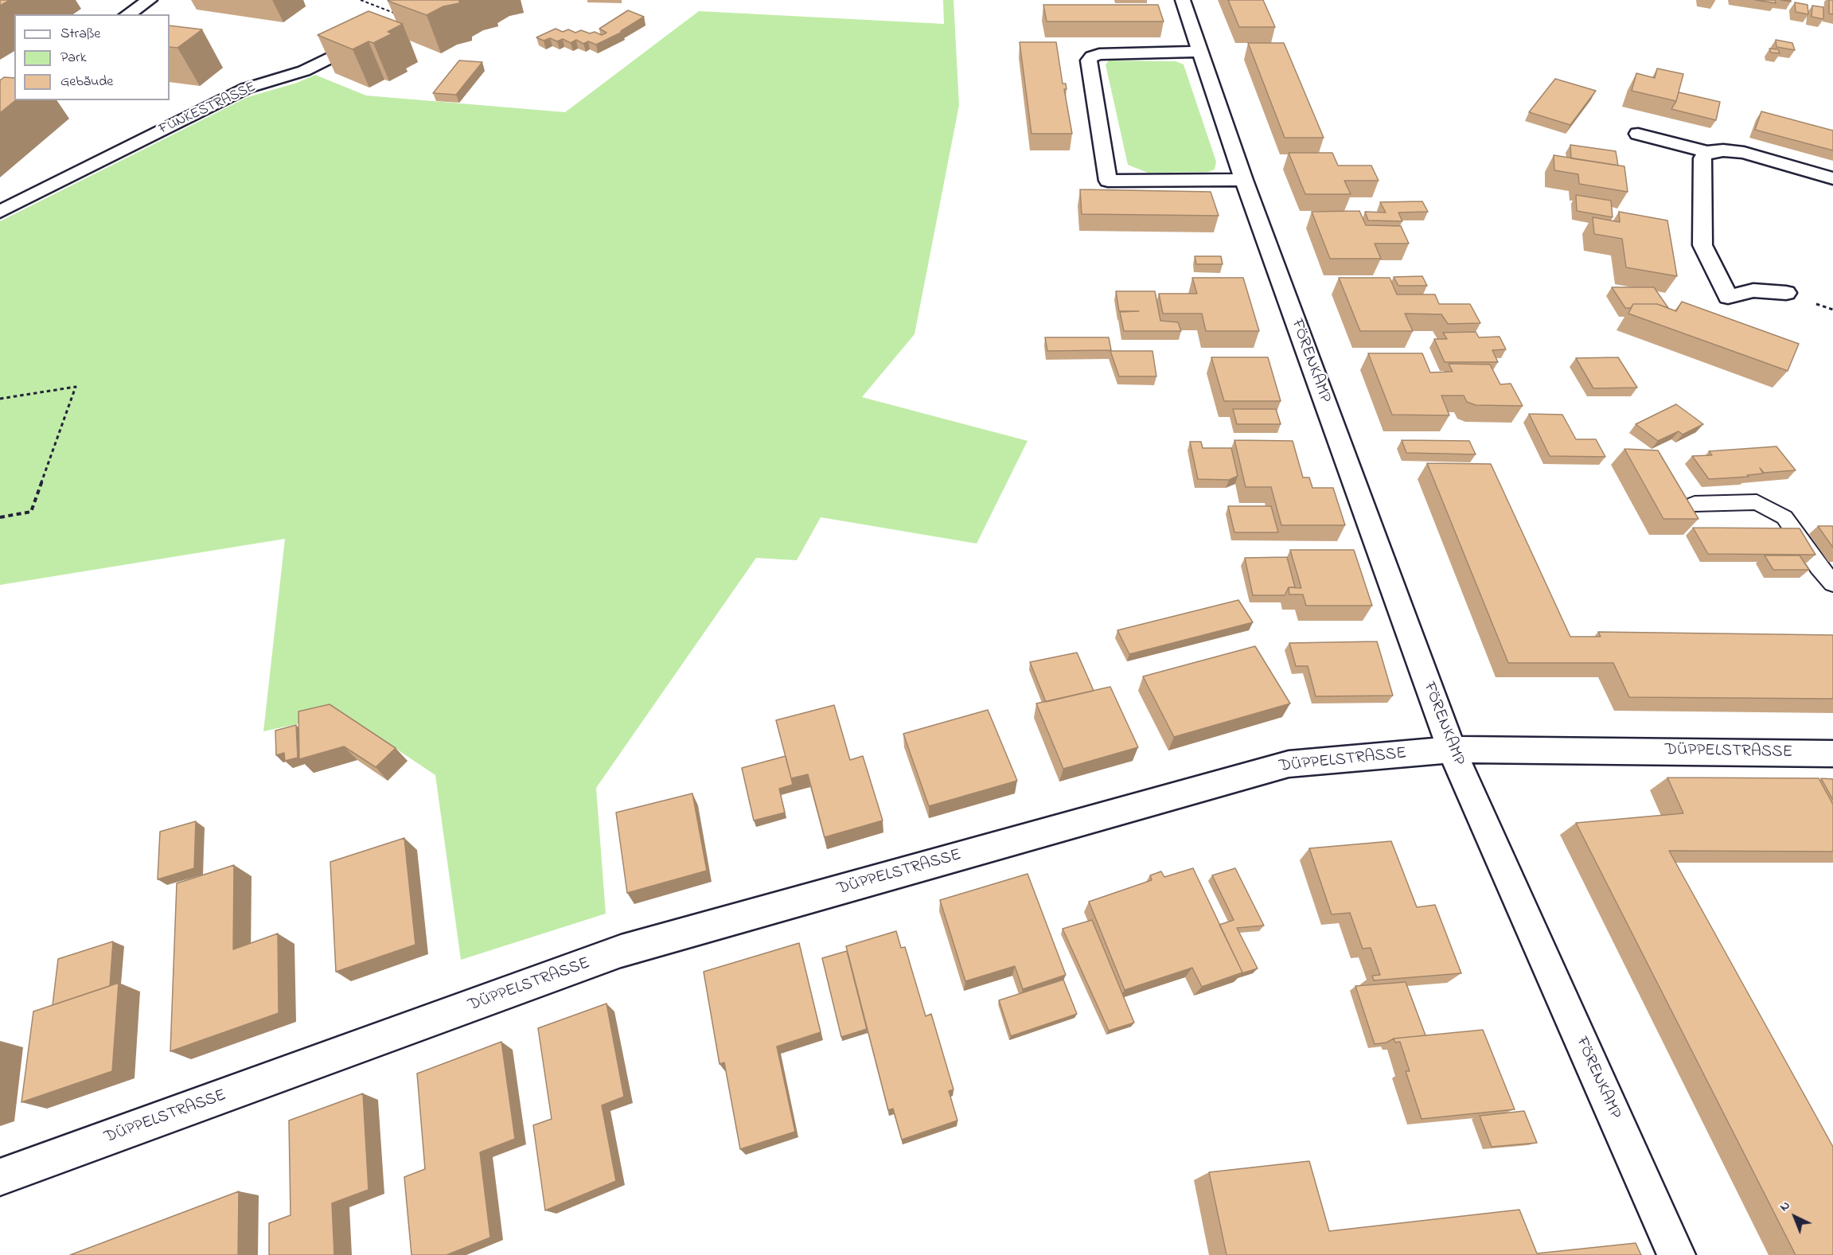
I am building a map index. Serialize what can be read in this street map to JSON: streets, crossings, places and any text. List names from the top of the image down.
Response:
{
  "streets": {
    "street": ["FUNKESTRASSE", "FÖRENKAMP", "DÜPPELSTRASSE"]
  },
  "crossings": [
    ["FÖRENKAMP", "DÜPPELSTRASSE"]
  ],
  "legend": ["Straße", "Park", "Gebäude"],
  "north": "top left"
}
